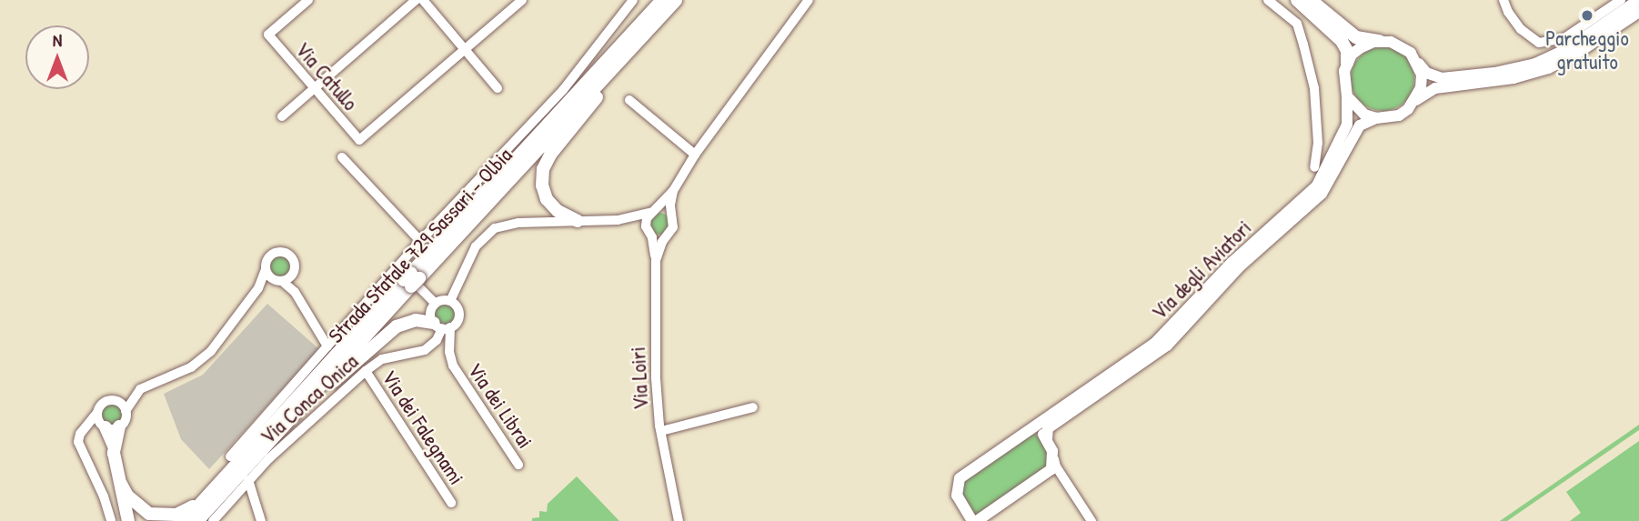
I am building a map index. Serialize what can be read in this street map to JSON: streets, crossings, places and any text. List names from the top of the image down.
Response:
{
  "streets": {
    "highway": ["Strada Statale 729 Sassari - Olbia"],
    "main road": ["Via degli Aviatori"],
    "street": [
      "Via Catullo",
      "Via Loiri",
      "Via Conca Onica",
      "Via dei Librai",
      "Via dei Falegnami"
    ]
  },
  "crossings": [
    ["Via Conca Onica", "Via dei Librai"],
    ["Via Conca Onica", "Via dei Falegnami"]
  ],
  "places": ["Parcheggio gratuito"],
  "north": "top"
}
